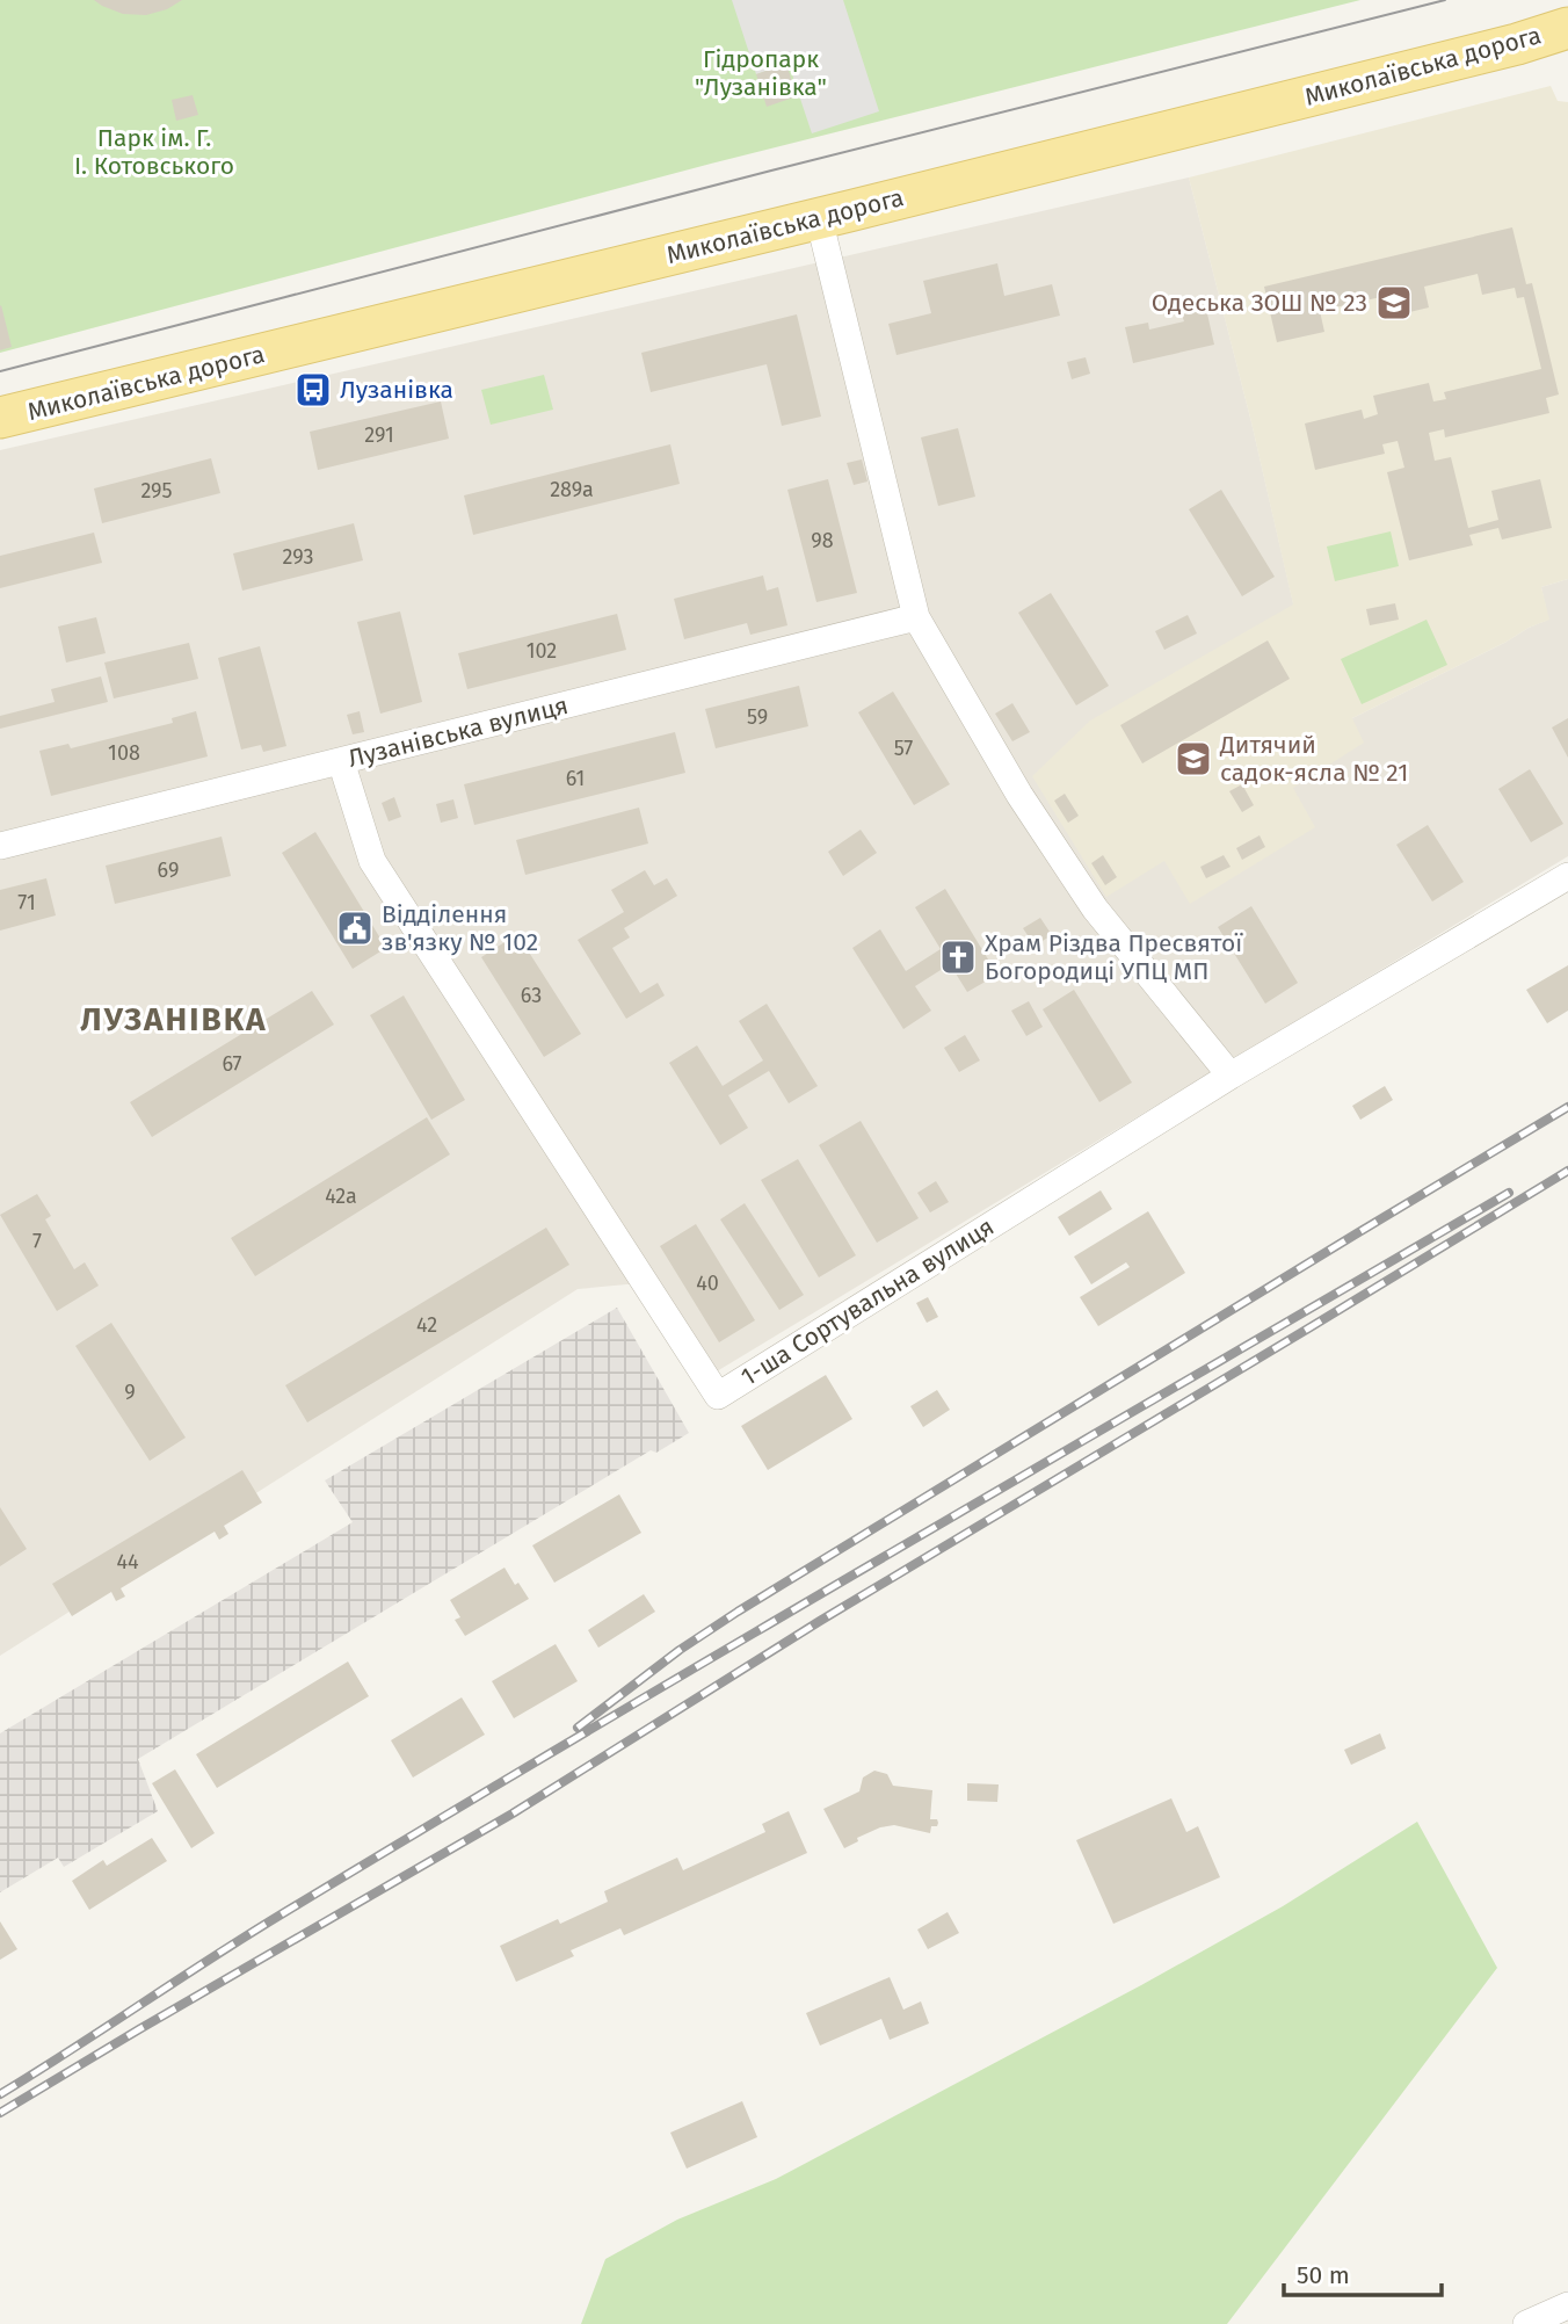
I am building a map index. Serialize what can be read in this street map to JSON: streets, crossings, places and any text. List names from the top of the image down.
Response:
{
  "streets": {
    "main road": ["Миколаївська дорога"],
    "street": ["Лузанівська вулиця", "1-ша Сортувальна вулиця"]
  },
  "crossings": [
    ["Лузанівська вулиця", "1-ша Сортувальна вулиця"]
  ],
  "districts": ["ЛУЗАНІВКА"],
  "parks": ["Гідропарк \"Лузанівка\"", "Парк ім. Г. І. Котовського"],
  "places": {
    "school or university": ["Одеська ЗОШ № 23", "Дитячий садок-ясла № 21"],
    "bus stop": ["Лузанівка"],
    "public building": ["Відділення зв'язку № 102"],
    "church": ["Храм Різдва Пресвятої Богородиці УПЦ МП"]
  },
  "house_numbers": [
    "291",
    "289а",
    "295",
    "98",
    "293",
    "102",
    "59",
    "57",
    "108",
    "61",
    "69",
    "71",
    "63",
    "67",
    "42а",
    "7",
    "40",
    "42",
    "9",
    "44"
  ],
  "scale_bar": "50 m"
}
